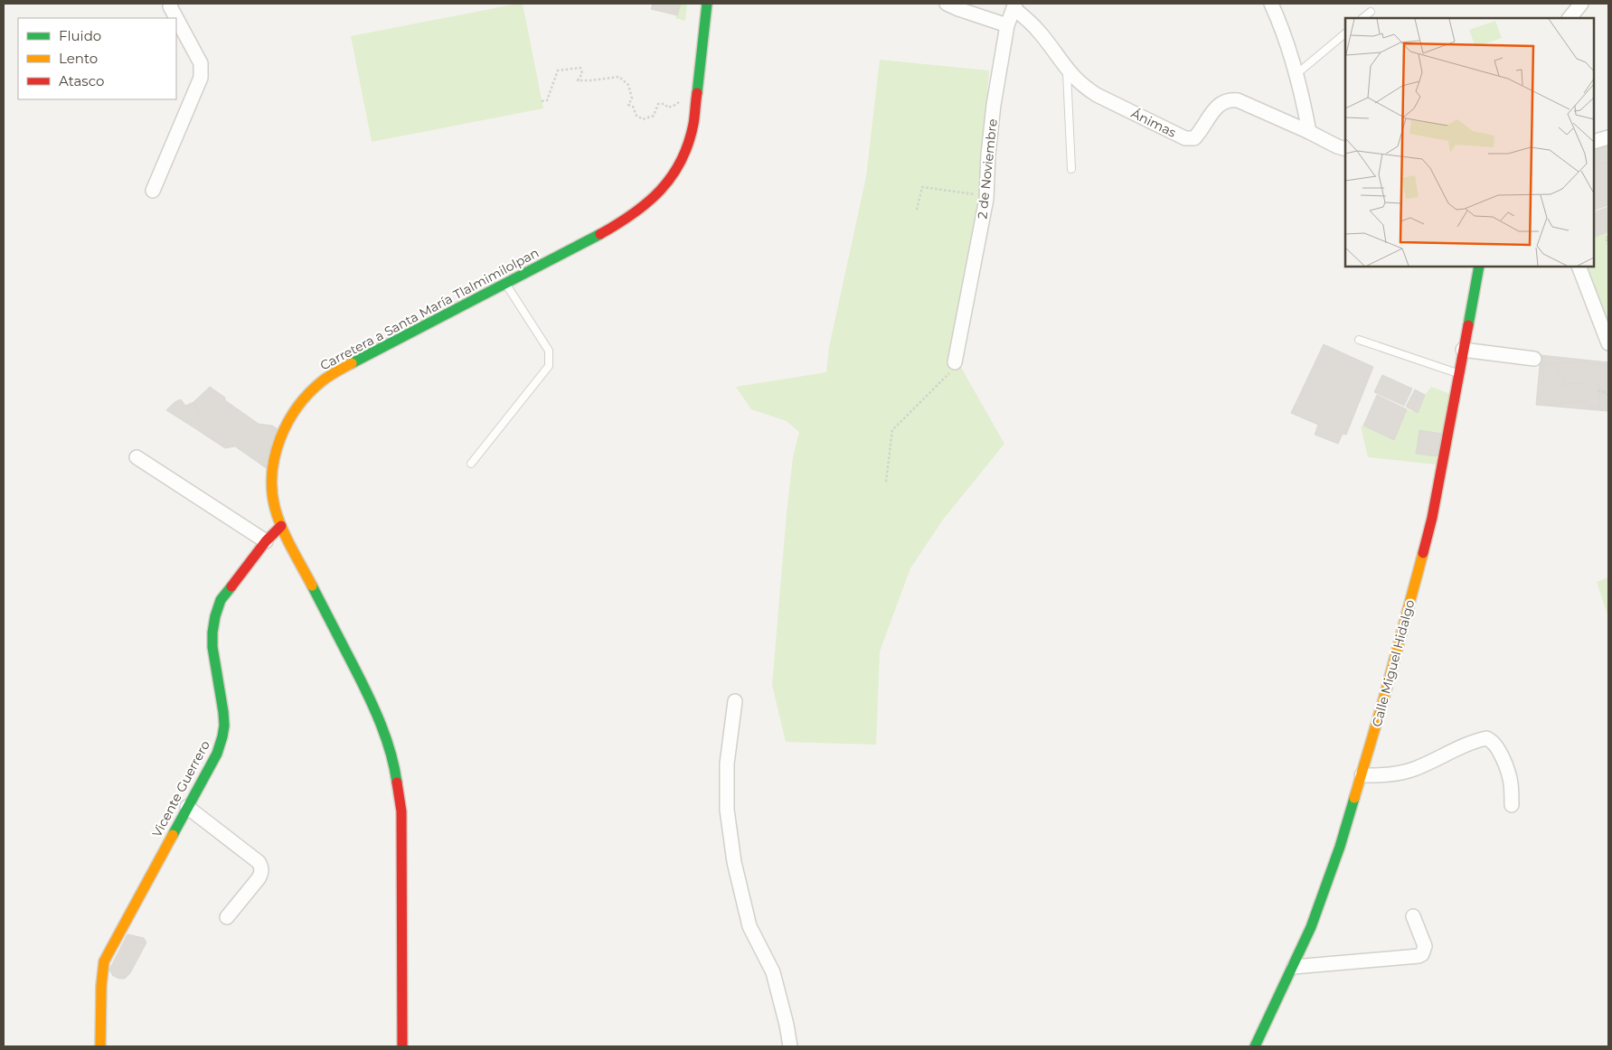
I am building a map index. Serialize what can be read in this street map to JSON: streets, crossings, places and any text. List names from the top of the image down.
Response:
{
  "streets": {
    "street": [
      "Ánimas",
      "2 de Noviembre",
      "Carretera a Santa María Tlalmimilolpan",
      "Calle Miguel Hidalgo",
      "Vicente Guerrero"
    ]
  },
  "crossings": [
    ["Ánimas", "2 de Noviembre"],
    ["Carretera a Santa María Tlalmimilolpan", "Vicente Guerrero"]
  ],
  "legend": ["Fluido", "Lento", "Atasco"]
}
